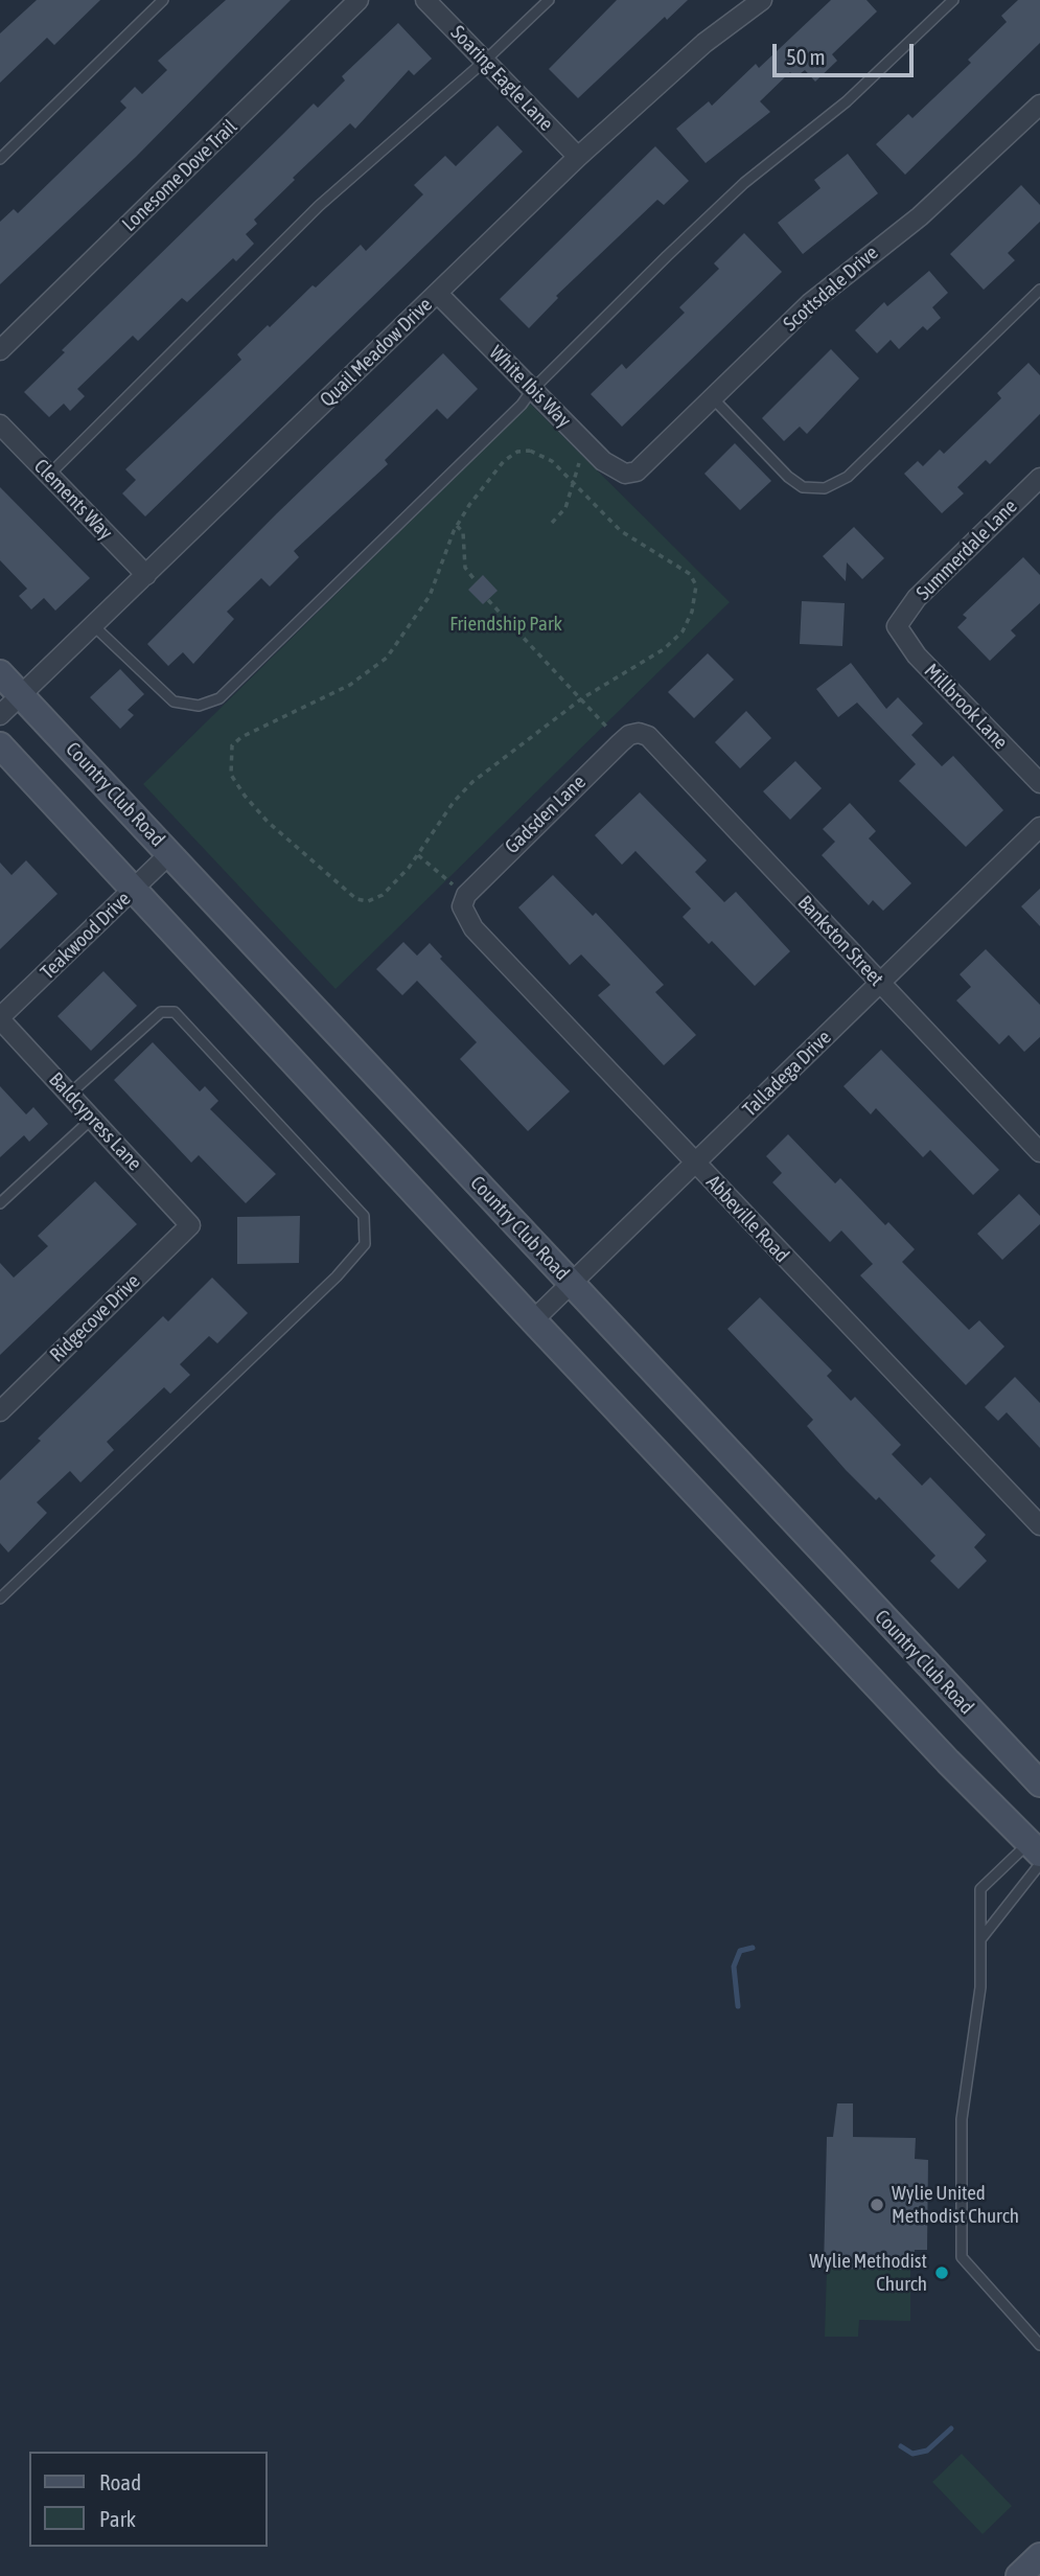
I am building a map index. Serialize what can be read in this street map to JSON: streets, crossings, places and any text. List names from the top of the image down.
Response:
{
  "streets": {
    "main road": ["Country Club Road"],
    "street": [
      "Soaring Eagle Lane",
      "Lonesome Dove Trail",
      "Scottsdale Drive",
      "Quail Meadow Drive",
      "White Ibis Way",
      "Clements Way",
      "Summerdale Lane",
      "Millbrook Lane",
      "Gadsden Lane",
      "Teakwood Drive",
      "Bankston Street",
      "Talladega Drive",
      "Baldcypress Lane",
      "Abbeville Road",
      "Ridgecove Drive"
    ]
  },
  "crossings": [
    ["Soaring Eagle Lane", "Quail Meadow Drive"],
    ["Scottsdale Drive", "White Ibis Way"],
    ["Quail Meadow Drive", "White Ibis Way"],
    ["Quail Meadow Drive", "Clements Way"],
    ["Quail Meadow Drive", "Country Club Road"],
    ["Summerdale Lane", "Millbrook Lane"],
    ["Country Club Road", "Teakwood Drive"],
    ["Country Club Road", "Talladega Drive"],
    ["Gadsden Lane", "Bankston Street"],
    ["Gadsden Lane", "Abbeville Road"],
    ["Teakwood Drive", "Baldcypress Lane"],
    ["Bankston Street", "Talladega Drive"],
    ["Talladega Drive", "Abbeville Road"],
    ["Baldcypress Lane", "Ridgecove Drive"]
  ],
  "parks": ["Friendship Park"],
  "places": ["Wylie United Methodist Church", "Wylie Methodist Church"],
  "legend": ["Road", "Park"],
  "scale_bar": "50 m"
}
